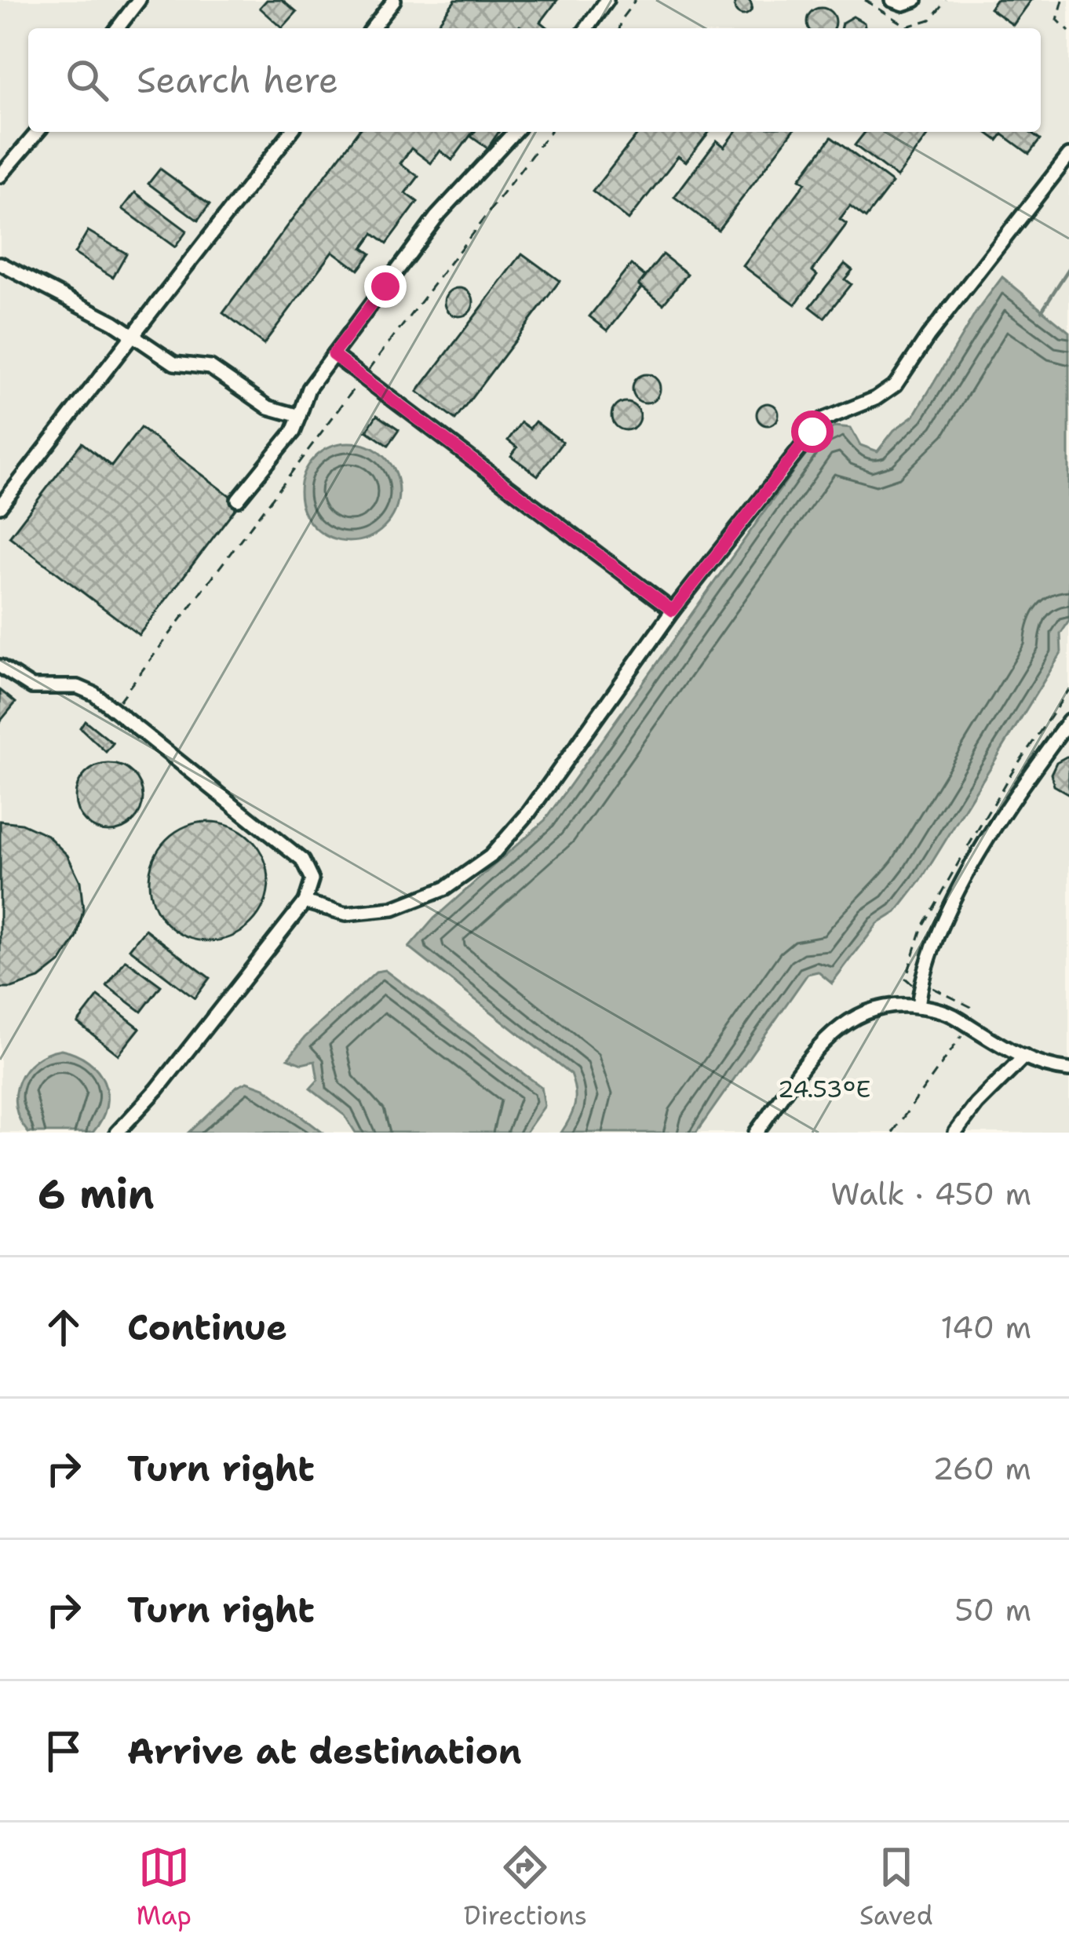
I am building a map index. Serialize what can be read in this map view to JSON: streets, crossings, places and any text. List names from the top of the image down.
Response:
{
  "page": {
    "search": "Search here",
    "heading": ["6 min", "Walk · 450 m"],
    "list": [
      ["Continue", "140 m"],
      ["Turn right", "260 m"],
      ["Turn right", "50 m"],
      "Arrive at destination"
    ],
    "nav": ["Map", "Directions", "Saved"]
  },
  "coordinates": ["24.53°E"]
}
